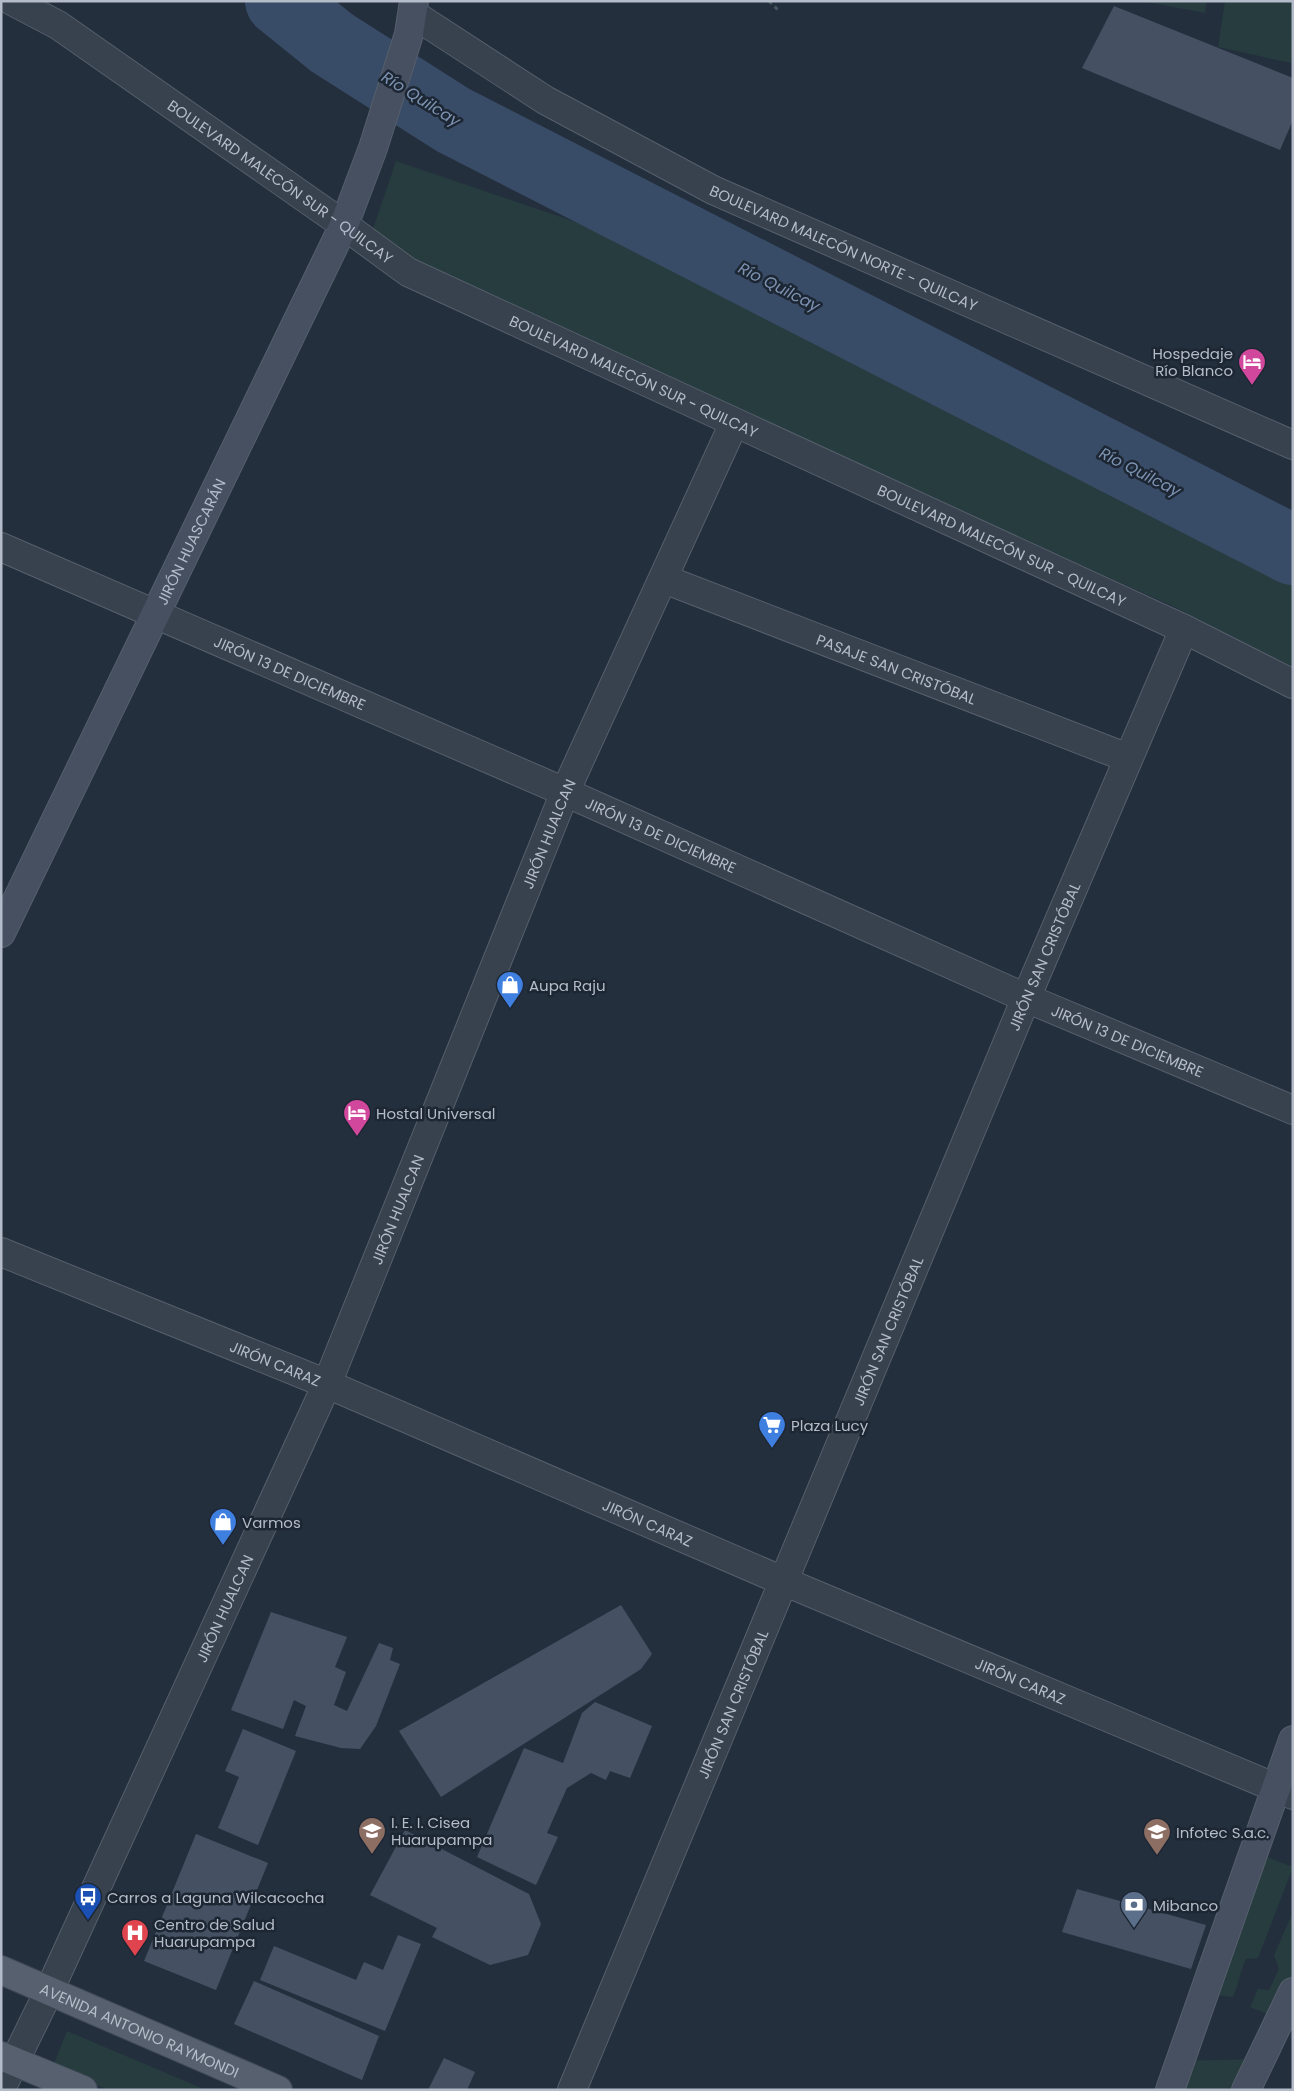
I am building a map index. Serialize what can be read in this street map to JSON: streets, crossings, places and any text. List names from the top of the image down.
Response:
{
  "streets": {
    "main road": ["AVENIDA ANTONIO RAYMONDI"],
    "street": [
      "BOULEVARD MALECÓN SUR - QUILCAY",
      "BOULEVARD MALECÓN NORTE - QUILCAY",
      "JIRÓN HUASCARÁN",
      "PASAJE SAN CRISTÓBAL",
      "JIRÓN 13 DE DICIEMBRE",
      "JIRÓN HUALCAN",
      "JIRÓN SAN CRISTÓBAL",
      "JIRÓN CARAZ"
    ]
  },
  "crossings": [
    ["BOULEVARD MALECÓN SUR - QUILCAY", "JIRÓN HUASCARÁN"],
    ["BOULEVARD MALECÓN SUR - QUILCAY", "JIRÓN HUALCAN"],
    ["BOULEVARD MALECÓN SUR - QUILCAY", "JIRÓN SAN CRISTÓBAL"],
    ["BOULEVARD MALECÓN NORTE - QUILCAY", "JIRÓN HUASCARÁN"],
    ["JIRÓN HUASCARÁN", "JIRÓN 13 DE DICIEMBRE"],
    ["PASAJE SAN CRISTÓBAL", "JIRÓN HUALCAN"],
    ["PASAJE SAN CRISTÓBAL", "JIRÓN SAN CRISTÓBAL"],
    ["JIRÓN 13 DE DICIEMBRE", "JIRÓN HUALCAN"],
    ["JIRÓN 13 DE DICIEMBRE", "JIRÓN SAN CRISTÓBAL"],
    ["JIRÓN HUALCAN", "JIRÓN CARAZ"],
    ["JIRÓN HUALCAN", "AVENIDA ANTONIO RAYMONDI"],
    ["JIRÓN SAN CRISTÓBAL", "JIRÓN CARAZ"]
  ],
  "water": ["Río Quilcay"],
  "places": {
    "hotel": ["Hospedaje Río Blanco", "Hostal Universal"],
    "shop": ["Aupa Raju", "Varmos"],
    "supermarket": ["Plaza Lucy"],
    "school or university": ["I. E. I. Cisea Huarupampa", "Infotec S.a.c."],
    "bus stop": ["Carros a Laguna Wilcacocha"],
    "bank": ["Mibanco"],
    "hospital": ["Centro de Salud Huarupampa"]
  }
}
